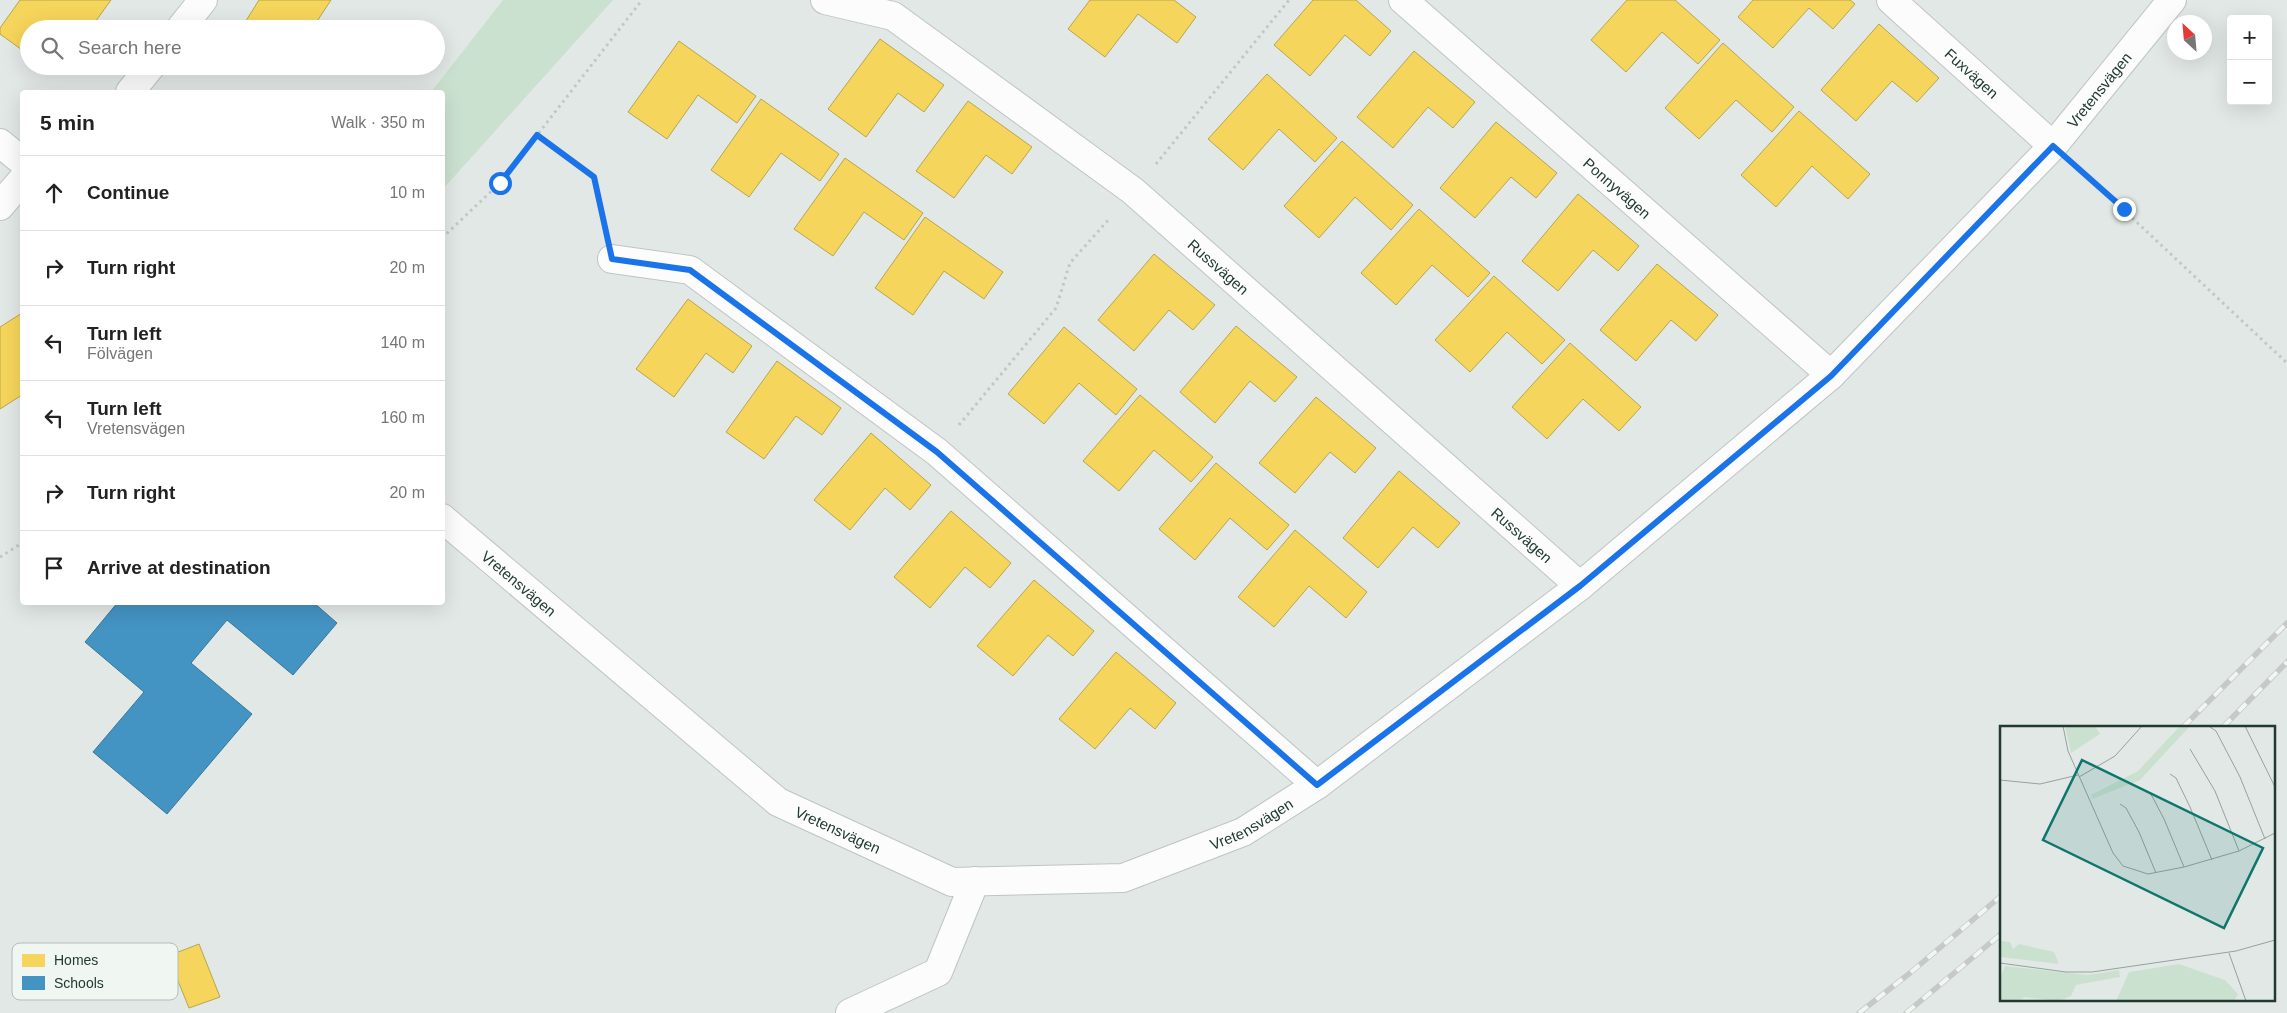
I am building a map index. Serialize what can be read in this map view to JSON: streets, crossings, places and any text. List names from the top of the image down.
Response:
{
  "streets": {
    "street": [
      "Fuxvägen",
      "Vretensvägen",
      "Ponnyvägen",
      "Russvägen"
    ]
  },
  "crossings": [
    ["Fuxvägen", "Vretensvägen"],
    ["Vretensvägen", "Ponnyvägen"],
    ["Vretensvägen", "Russvägen"]
  ],
  "legend": ["Homes", "Schools"],
  "north": "top left",
  "page": {
    "map_buttons": ["+", "−"],
    "search": "Search here",
    "heading": ["5 min", "Walk · 350 m"],
    "list": [
      ["Continue", "10 m"],
      ["Turn right", "20 m"],
      ["Turn left", "Fölvägen", "140 m"],
      ["Turn left", "Vretensvägen", "160 m"],
      ["Turn right", "20 m"],
      "Arrive at destination"
    ]
  }
}
